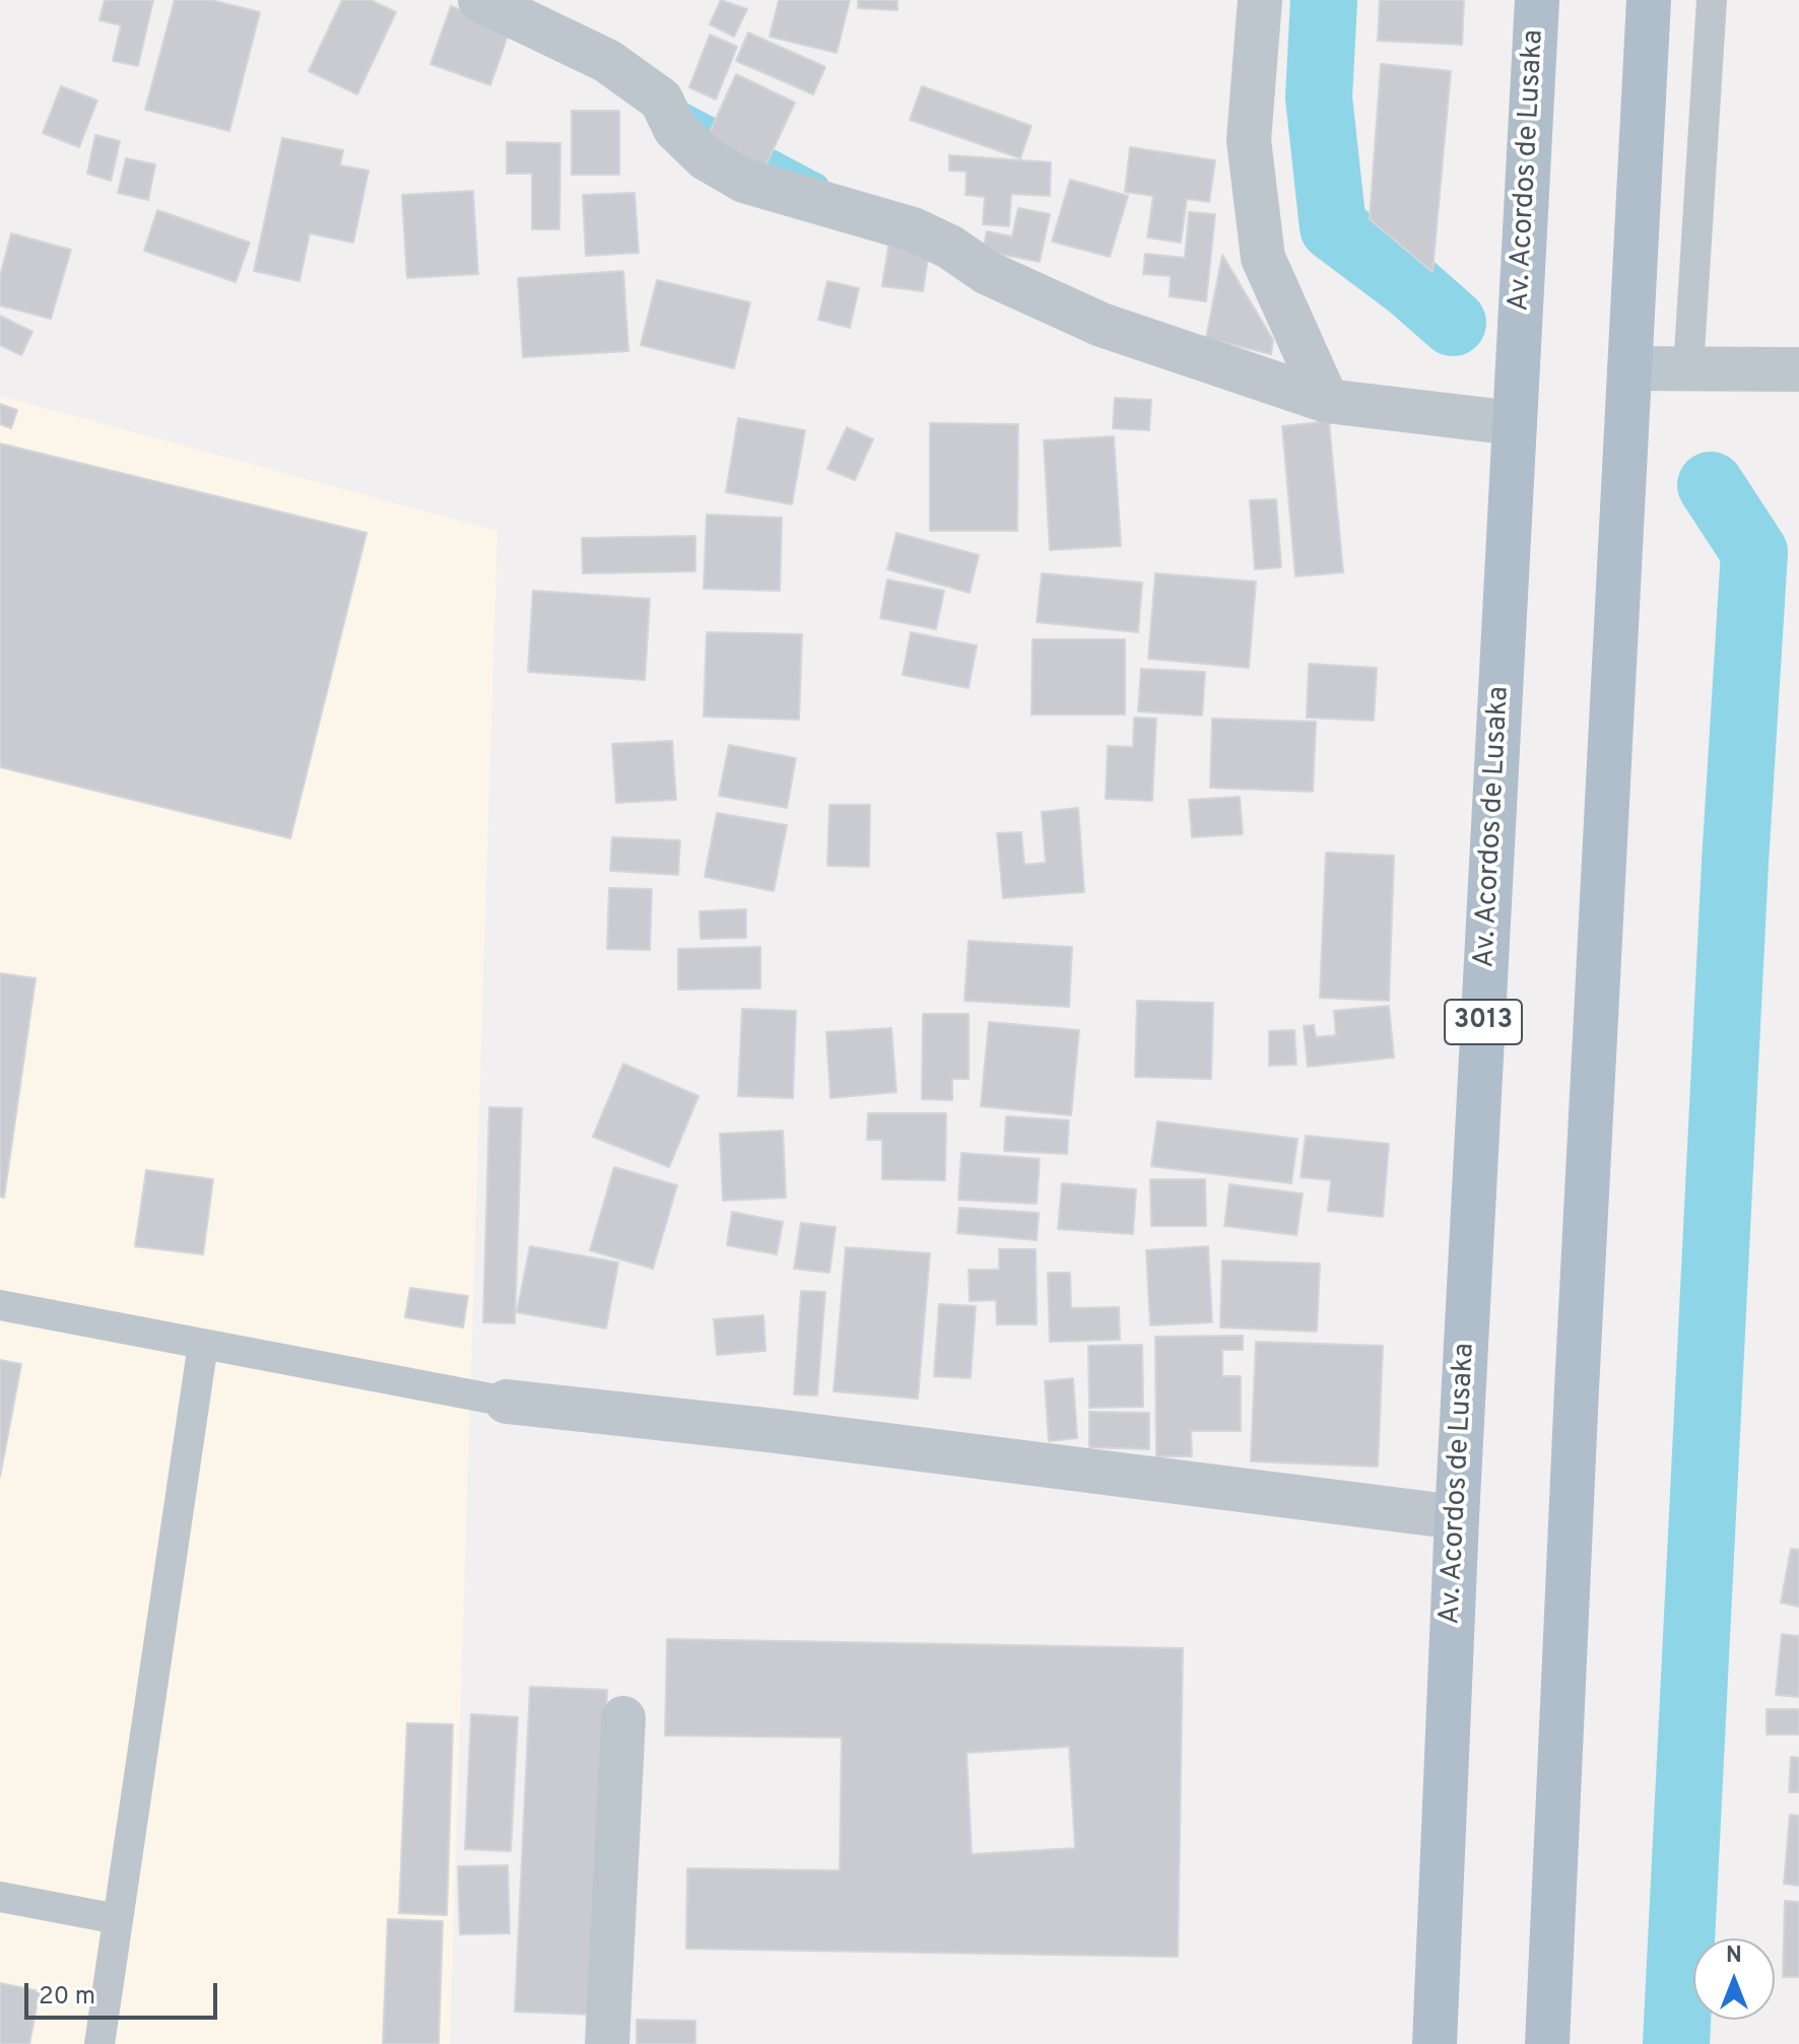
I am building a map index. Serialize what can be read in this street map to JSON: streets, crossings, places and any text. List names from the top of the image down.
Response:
{
  "streets": {
    "main road": ["Av. Acordos de Lusaka", "3013"]
  },
  "scale_bar": "20 m",
  "north": "top"
}
